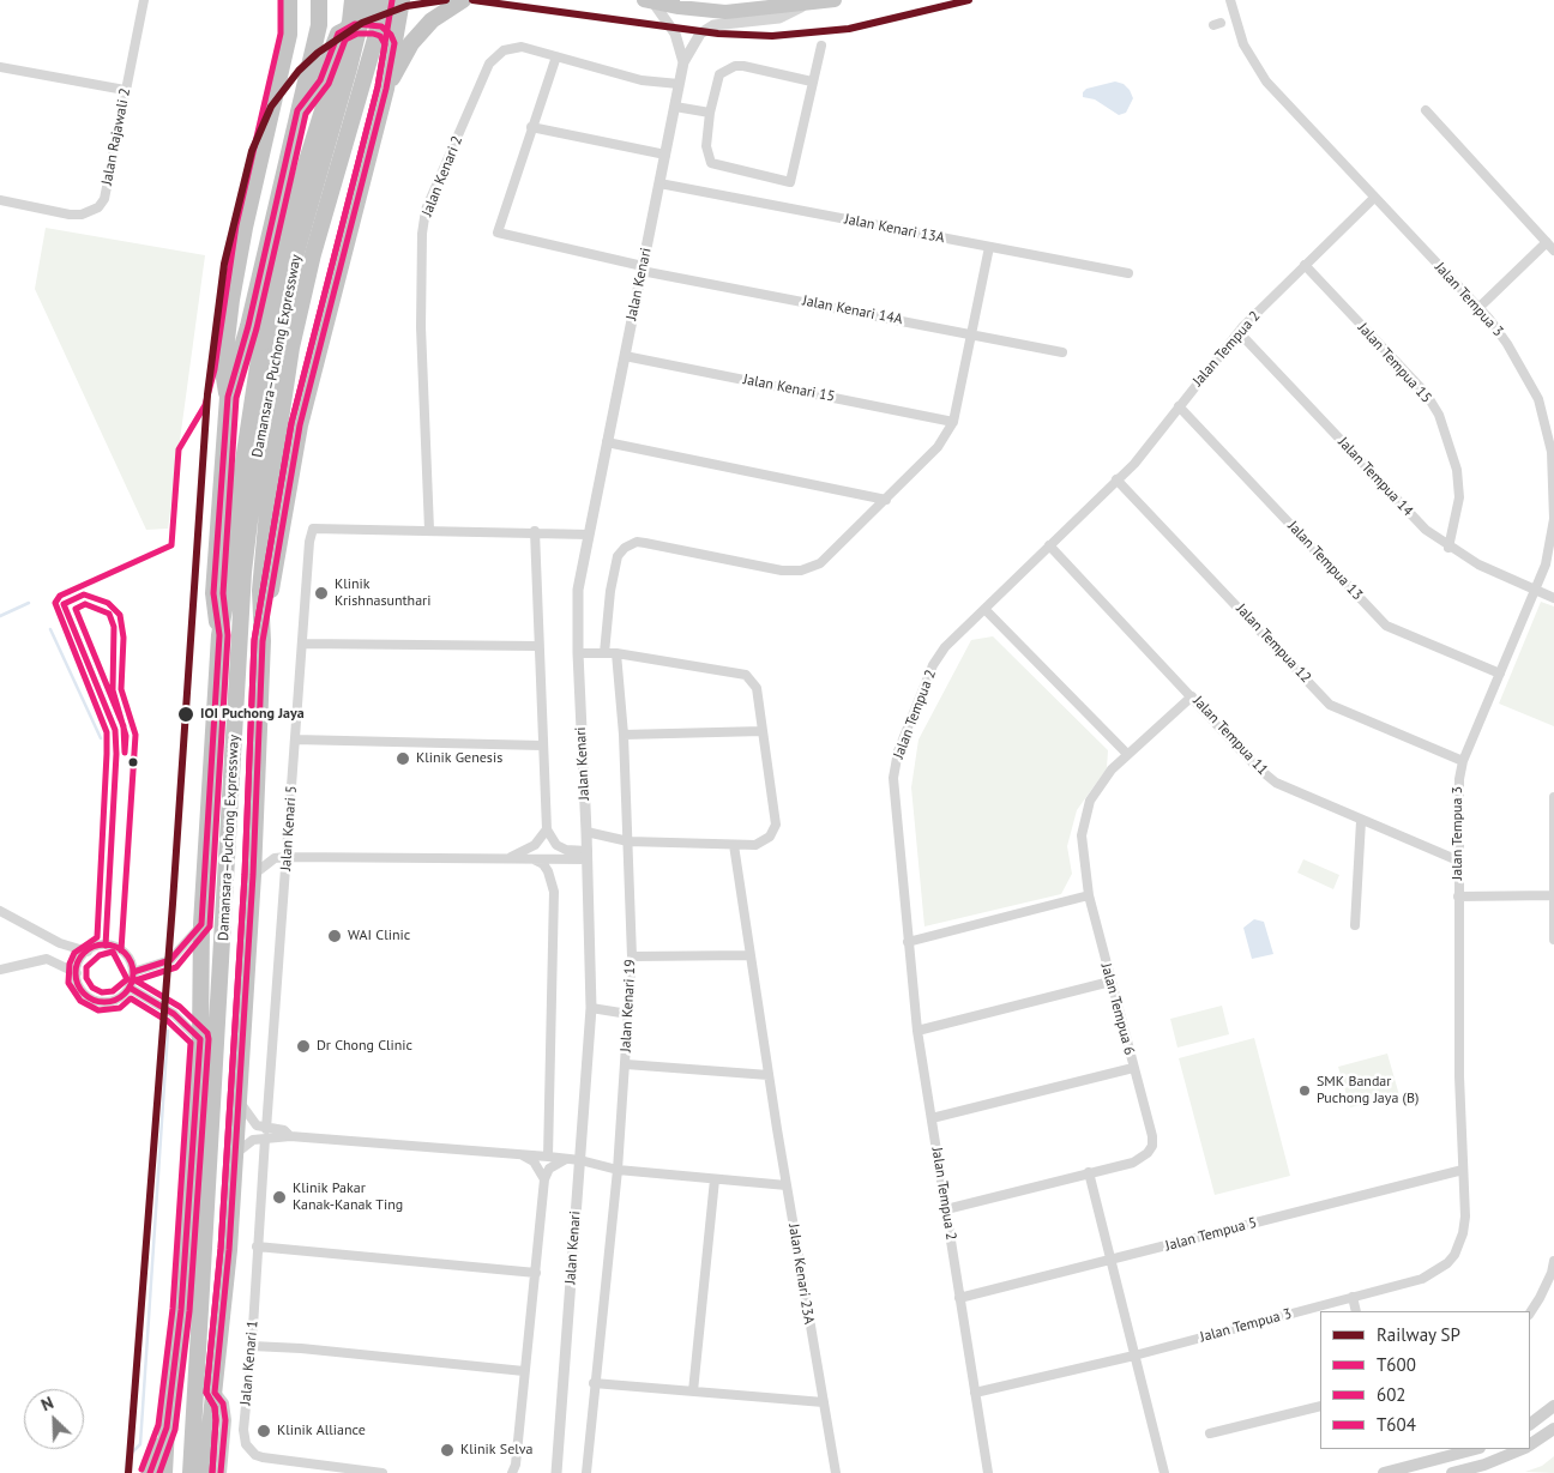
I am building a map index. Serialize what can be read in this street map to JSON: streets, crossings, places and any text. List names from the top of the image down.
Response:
{
  "streets": {
    "highway": ["Damansara–Puchong Expressway"],
    "street": [
      "Jalan Rajawali 2",
      "Jalan Kenari 2",
      "Jalan Kenari 13A",
      "Jalan Kenari",
      "Jalan Tempua 3",
      "Jalan Kenari 14A",
      "Jalan Tempua 2",
      "Jalan Tempua 15",
      "Jalan Kenari 15",
      "Jalan Tempua 14",
      "Jalan Tempua 13",
      "Jalan Tempua 12",
      "Jalan Tempua 11",
      "Jalan Kenari 5",
      "Jalan Kenari 19",
      "Jalan Tempua 6",
      "Jalan Tempua 5",
      "Jalan Kenari 23A",
      "Jalan Kenari 1"
    ]
  },
  "crossings": [
    ["Jalan Kenari 2", "Jalan Kenari"],
    ["Jalan Kenari 2", "Jalan Kenari 5"],
    ["Jalan Kenari 13A", "Jalan Kenari"],
    ["Jalan Kenari", "Jalan Kenari 14A"],
    ["Jalan Kenari", "Jalan Kenari 15"],
    ["Jalan Tempua 3", "Jalan Tempua 2"],
    ["Jalan Tempua 3", "Jalan Tempua 14"],
    ["Jalan Tempua 3", "Jalan Tempua 13"],
    ["Jalan Tempua 3", "Jalan Tempua 12"],
    ["Jalan Tempua 3", "Jalan Tempua 11"],
    ["Jalan Tempua 3", "Jalan Tempua 5"],
    ["Jalan Tempua 2", "Jalan Tempua 15"],
    ["Jalan Tempua 2", "Jalan Tempua 14"],
    ["Jalan Tempua 2", "Jalan Tempua 13"],
    ["Jalan Tempua 2", "Jalan Tempua 12"],
    ["Jalan Tempua 2", "Jalan Tempua 11"],
    ["Jalan Tempua 2", "Jalan Tempua 6"],
    ["Jalan Tempua 2", "Jalan Tempua 5"],
    ["Jalan Tempua 15", "Jalan Tempua 14"],
    ["Jalan Tempua 11", "Jalan Tempua 6"],
    ["Jalan Kenari 5", "Jalan Kenari 1"]
  ],
  "places": [
    "Klinik Krishnasunthari",
    "IOI Puchong Jaya",
    "Klinik Genesis",
    "WAI Clinic",
    "Dr Chong Clinic",
    "SMK Bandar Puchong Jaya (B)",
    "Klinik Pakar Kanak-Kanak Ting",
    "Klinik Alliance",
    "Klinik Selva"
  ],
  "lines": [
    "rail line SP",
    "transit line T604",
    "transit line T600",
    "transit line 602"
  ],
  "legend": [
    "Railway SP",
    "T600",
    "602",
    "T604"
  ],
  "north": "top left"
}
